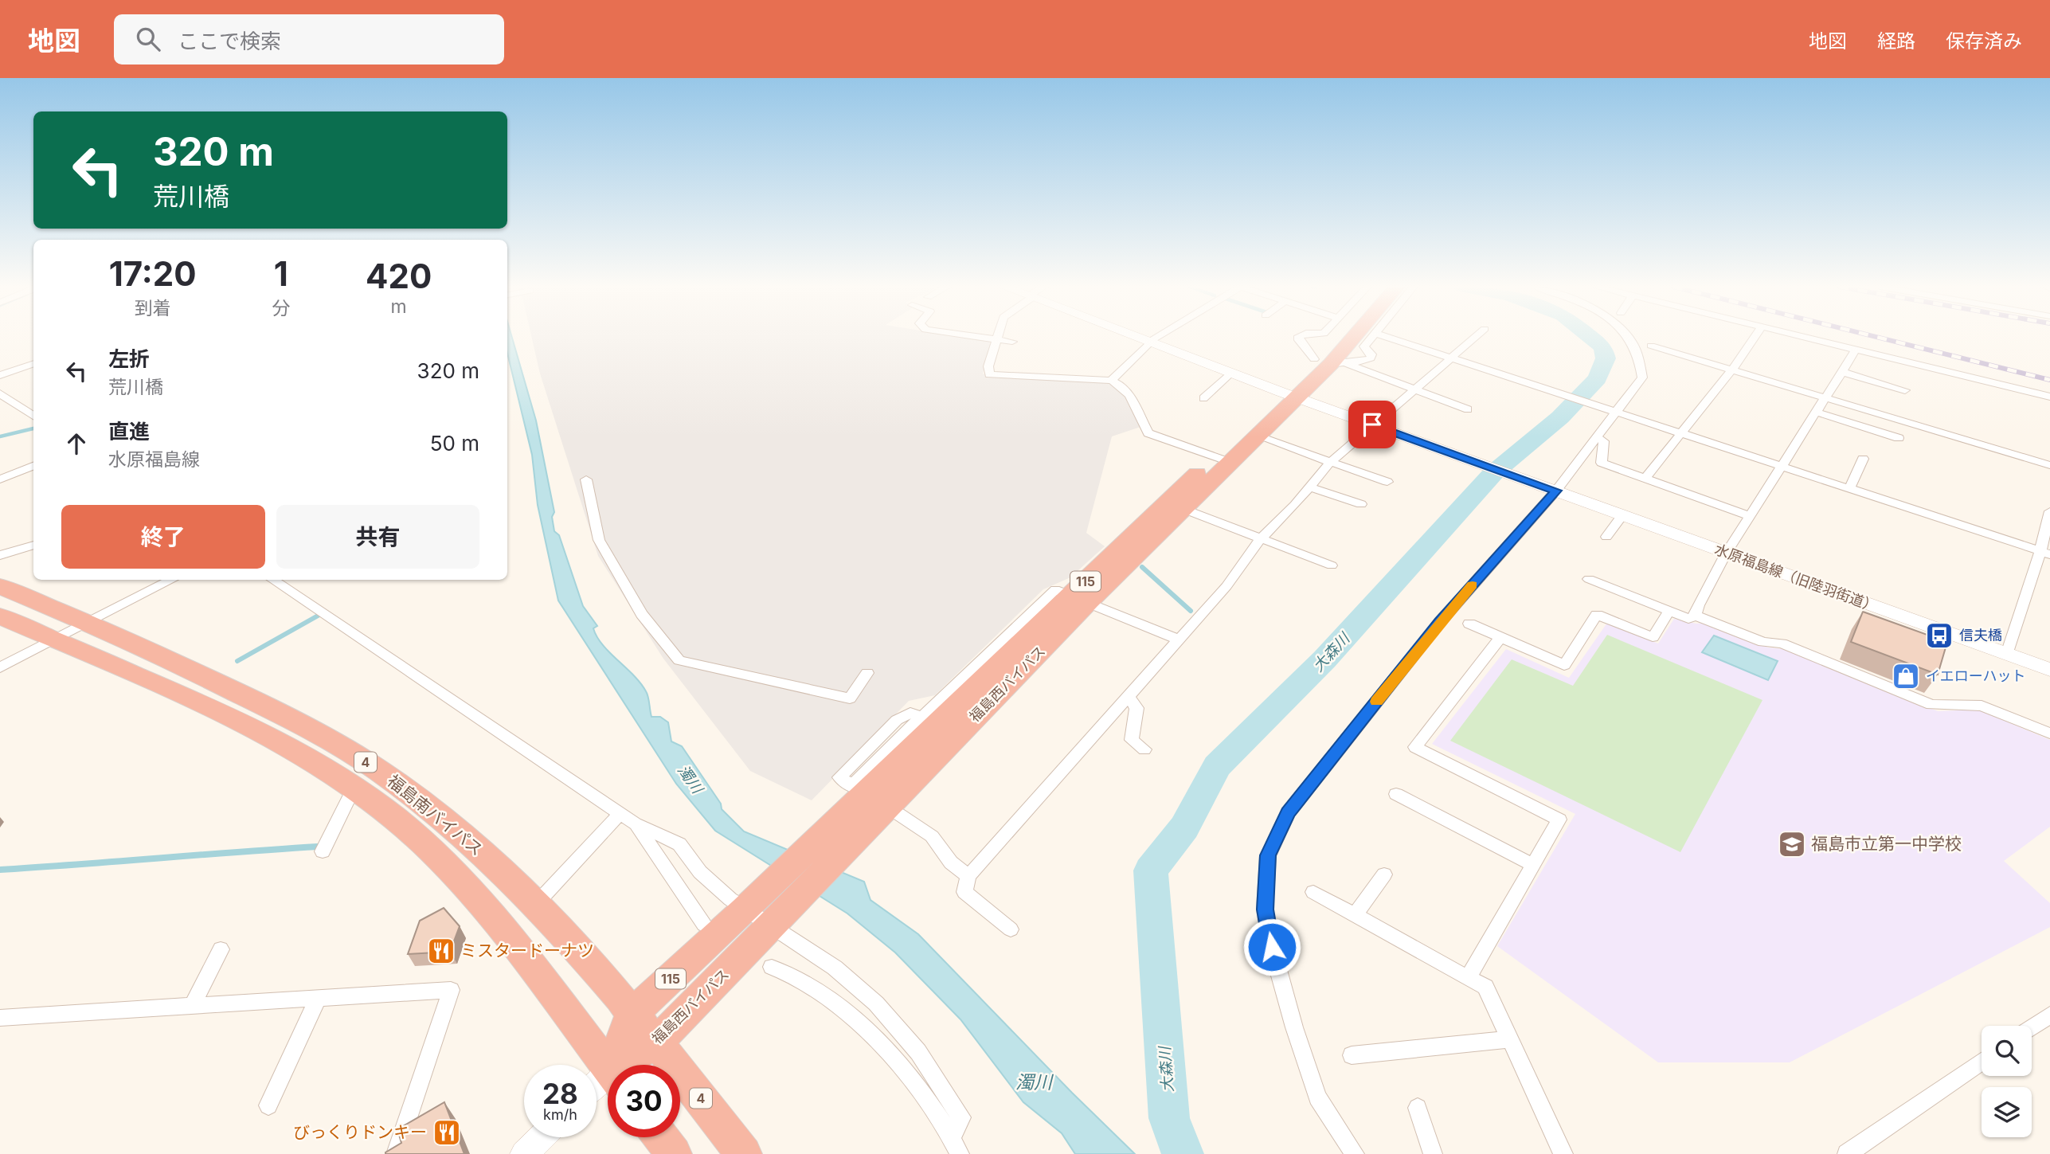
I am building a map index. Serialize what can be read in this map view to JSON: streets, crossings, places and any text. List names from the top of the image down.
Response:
{
  "streets": {
    "highway": [
      "115",
      "福島西バイパス",
      "4",
      "福島南バイパス"
    ],
    "main road": ["水原福島線（旧陸羽街道）"]
  },
  "crossings": [
    ["水原福島線（旧陸羽街道）", "福島西バイパス"],
    ["福島西バイパス", "福島南バイパス"]
  ],
  "water": ["大森川", "濁川"],
  "places": {
    "bus stop": ["信夫橋"],
    "shop": ["イエローハット"],
    "school or university": ["福島市立第一中学校"],
    "restaurant": ["ミスタードーナツ", "びっくりドンキー"]
  },
  "page": {
    "header": "地図",
    "search": "ここで検索",
    "nav": ["地図", "経路", "保存済み"],
    "turn": ["320 m", "荒川橋"],
    "eta": [
      "17:20",
      "到着",
      "1",
      "分",
      "420",
      "m"
    ],
    "list": [
      {
        "name": "左折",
        "note": "荒川橋",
        "value": "320 m"
      },
      {
        "name": "直進",
        "note": "水原福島線",
        "value": "50 m"
      }
    ],
    "buttons": ["終了", "共有"],
    "speed": "28 km/h",
    "limit": "30"
  }
}
